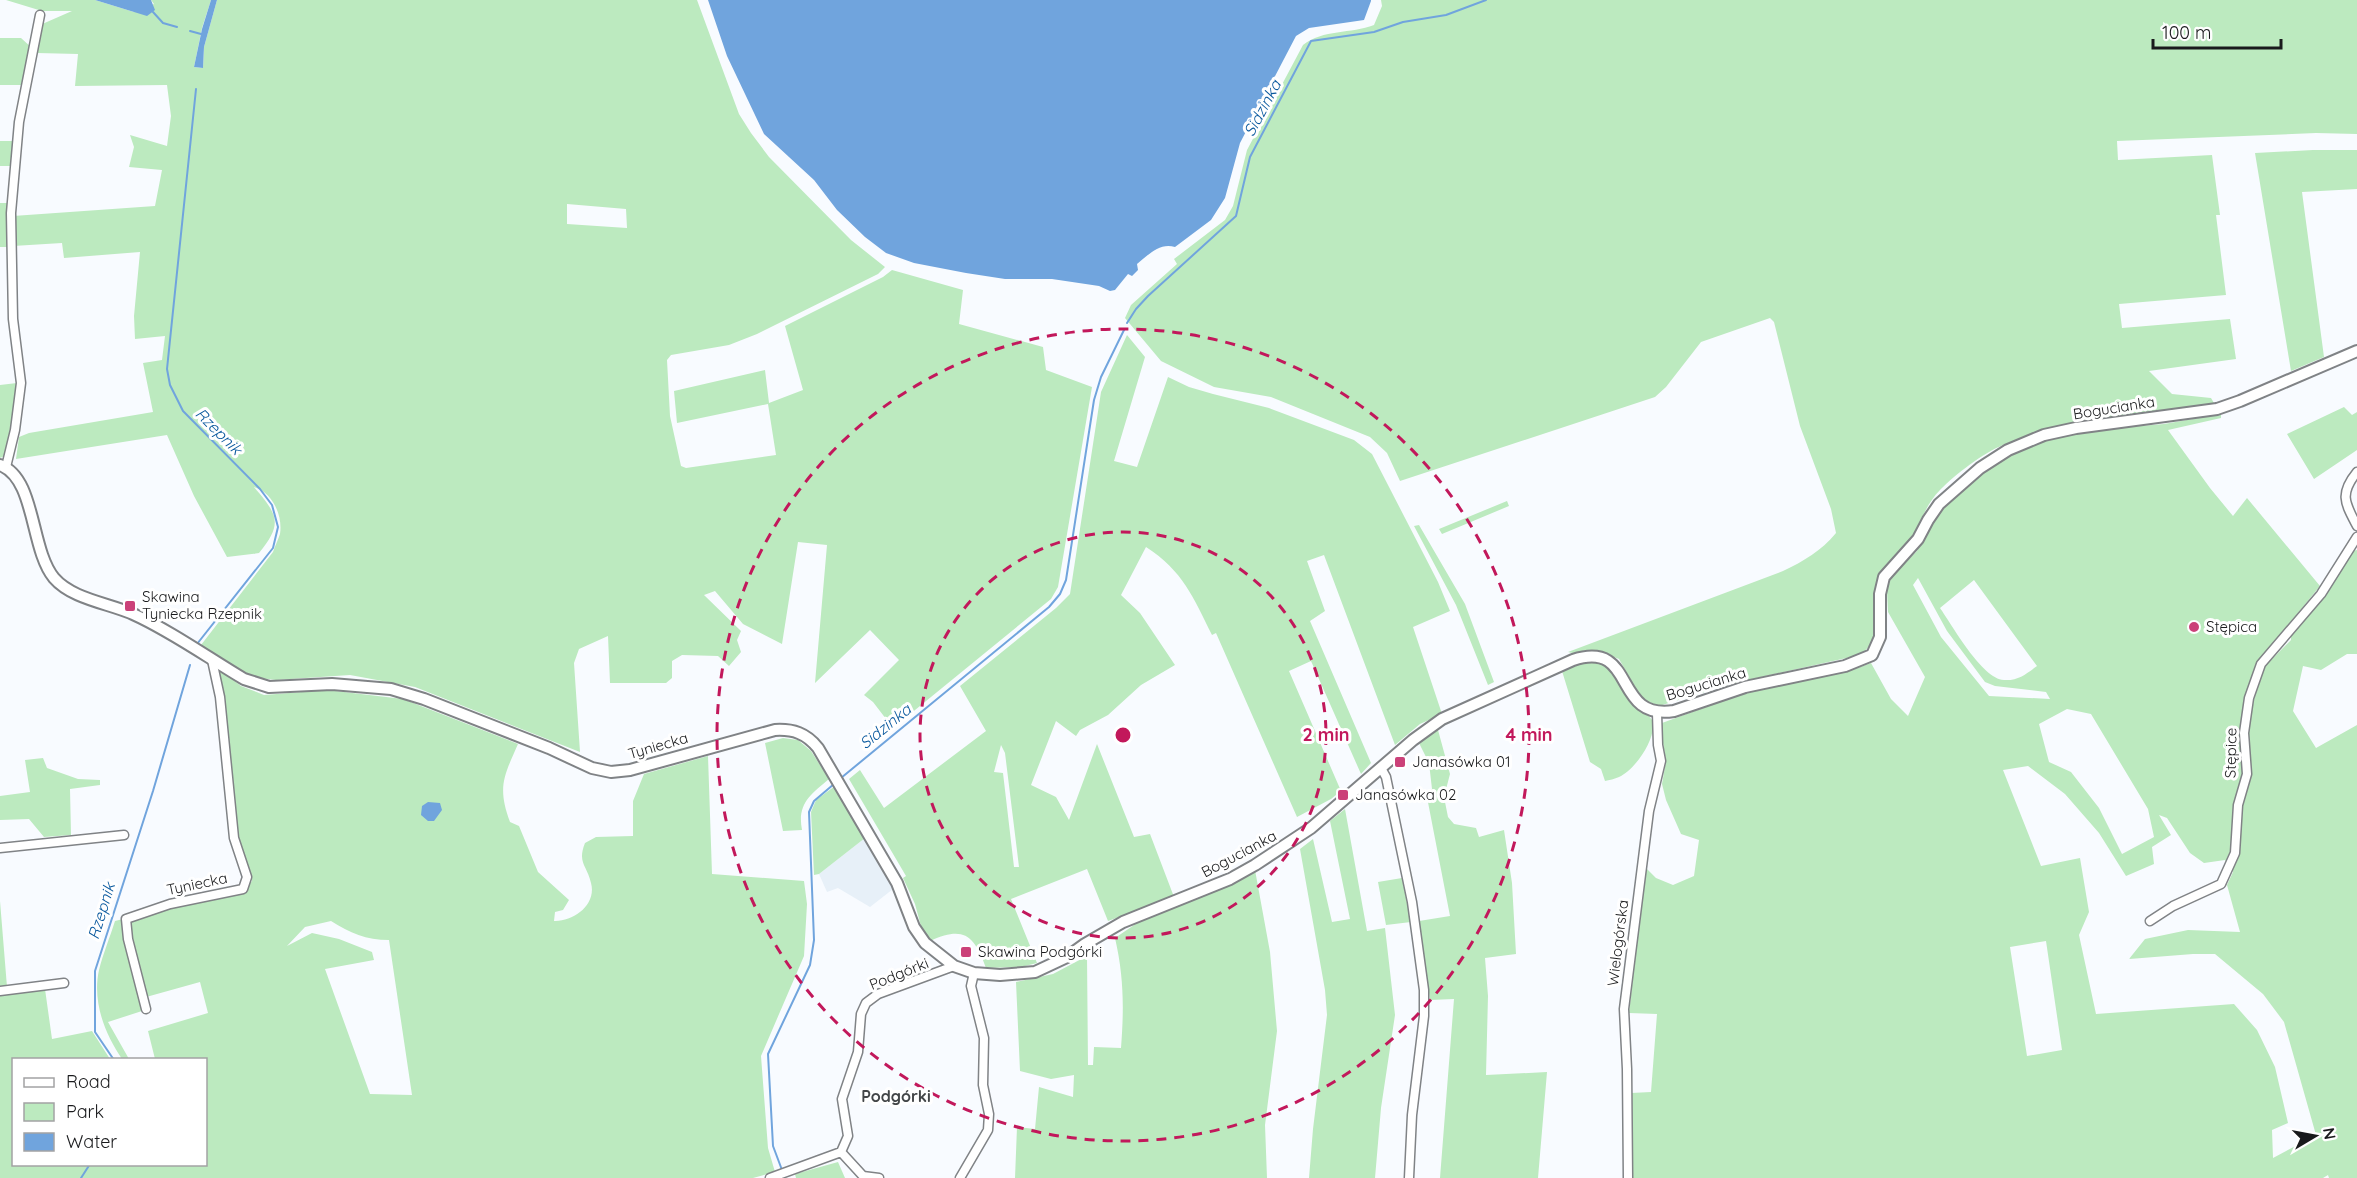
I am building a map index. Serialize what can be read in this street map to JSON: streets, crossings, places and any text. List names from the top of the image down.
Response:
{
  "streets": {
    "street": [
      "Bogucianka",
      "Tyniecka",
      "Stępice",
      "Wielogórska",
      "Podgórki"
    ]
  },
  "crossings": [
    ["Bogucianka", "Tyniecka"],
    ["Bogucianka", "Wielogórska"],
    ["Tyniecka", "Podgórki"]
  ],
  "districts": ["Podgórki"],
  "water": ["Sidzinka", "Rzepnik"],
  "places": {
    "transit": [
      "Skawina Tyniecka Rzepnik",
      "Janasówka 01",
      "Janasówka 02",
      "Skawina Podgórki"
    ],
    "other": ["Stępica"]
  },
  "legend": ["Road", "Park", "Water"],
  "scale_bar": "100 m",
  "north": "right",
  "rings": ["2 min", "4 min"]
}
